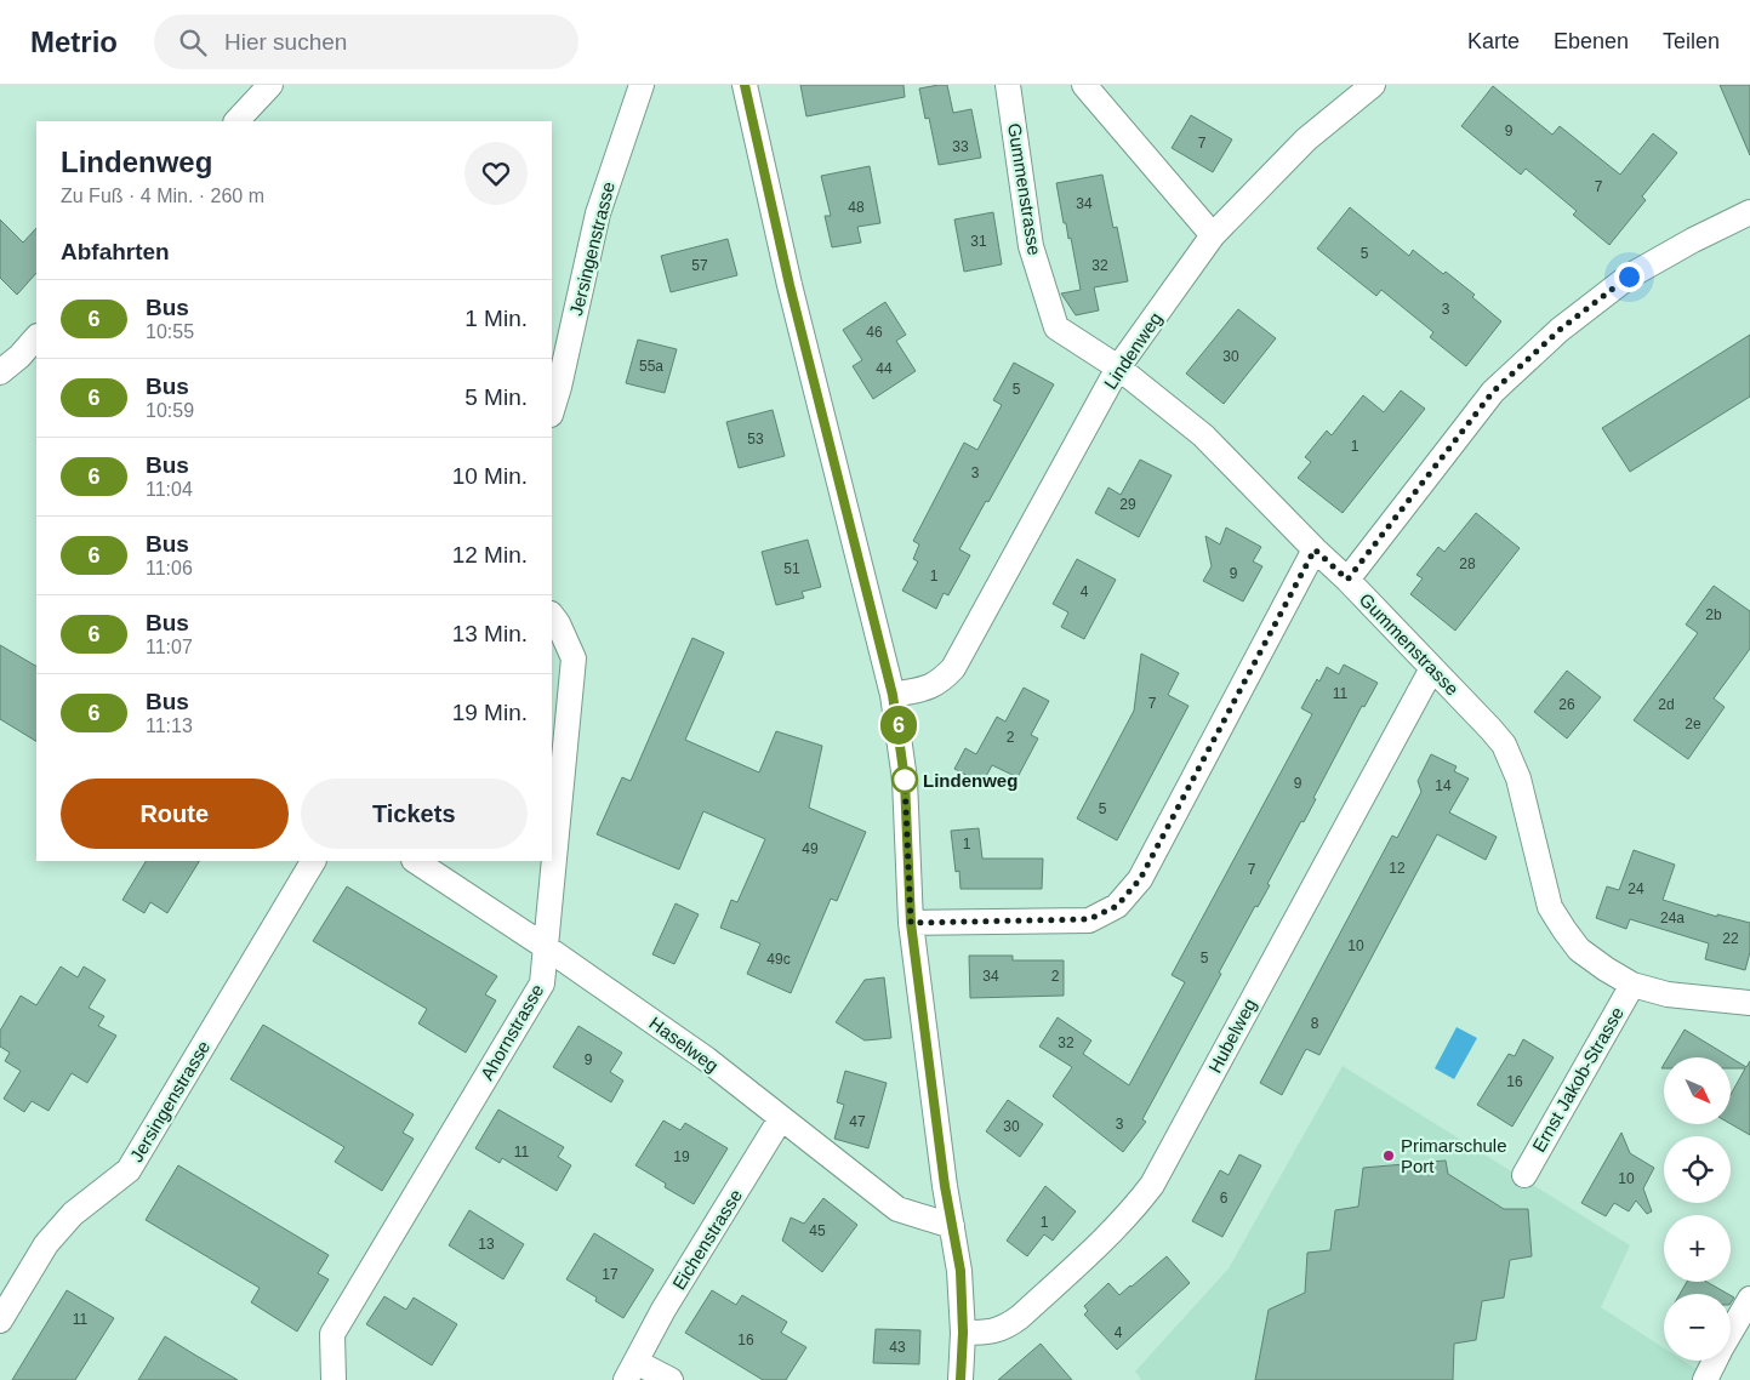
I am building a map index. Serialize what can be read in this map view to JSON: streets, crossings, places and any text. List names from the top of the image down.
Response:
{
  "streets": {
    "street": [
      "Gummenstrasse",
      "Jersingenstrasse",
      "Lindenweg",
      "Ahornstrasse",
      "Hubelweg",
      "Haselweg",
      "Ernst Jakob-Strasse",
      "Eichenstrasse"
    ]
  },
  "crossings": [
    ["Gummenstrasse", "Lindenweg"],
    ["Gummenstrasse", "Hubelweg"],
    ["Gummenstrasse", "Ernst Jakob-Strasse"],
    ["Ahornstrasse", "Haselweg"],
    ["Haselweg", "Eichenstrasse"]
  ],
  "places": ["Lindenweg", "Primarschule Port"],
  "lines": ["bus line 6"],
  "house_numbers": [
    "9",
    "7",
    "33",
    "7",
    "34",
    "48",
    "31",
    "5",
    "57",
    "32",
    "3",
    "46",
    "30",
    "55a",
    "44",
    "5",
    "53",
    "1",
    "3",
    "29",
    "28",
    "51",
    "9",
    "1",
    "4",
    "2b",
    "11",
    "7",
    "26",
    "2d",
    "2e",
    "2",
    "9",
    "14",
    "5",
    "1",
    "49",
    "12",
    "7",
    "24",
    "24a",
    "22",
    "10",
    "5",
    "49c",
    "34",
    "2",
    "8",
    "32",
    "9",
    "16",
    "47",
    "3",
    "30",
    "11",
    "19",
    "10",
    "6",
    "1",
    "45",
    "13",
    "17",
    "11",
    "4",
    "16",
    "43"
  ],
  "north": "bottom right",
  "page": {
    "header": "Metrio",
    "search": "Hier suchen",
    "nav": ["Karte", "Ebenen", "Teilen"],
    "on_map": "6",
    "heading": [
      ["Lindenweg", "Zu Fuß · 4 Min. · 260 m"],
      "Abfahrten"
    ],
    "list": [
      {
        "mark": "6",
        "name": "Bus",
        "note": "10:55",
        "value": "1 Min."
      },
      {
        "mark": "6",
        "name": "Bus",
        "note": "10:59",
        "value": "5 Min."
      },
      {
        "mark": "6",
        "name": "Bus",
        "note": "11:04",
        "value": "10 Min."
      },
      {
        "mark": "6",
        "name": "Bus",
        "note": "11:06",
        "value": "12 Min."
      },
      {
        "mark": "6",
        "name": "Bus",
        "note": "11:07",
        "value": "13 Min."
      },
      {
        "mark": "6",
        "name": "Bus",
        "note": "11:13",
        "value": "19 Min."
      }
    ],
    "buttons": ["Route", "Tickets"],
    "map_buttons": ["+", "−"]
  }
}
